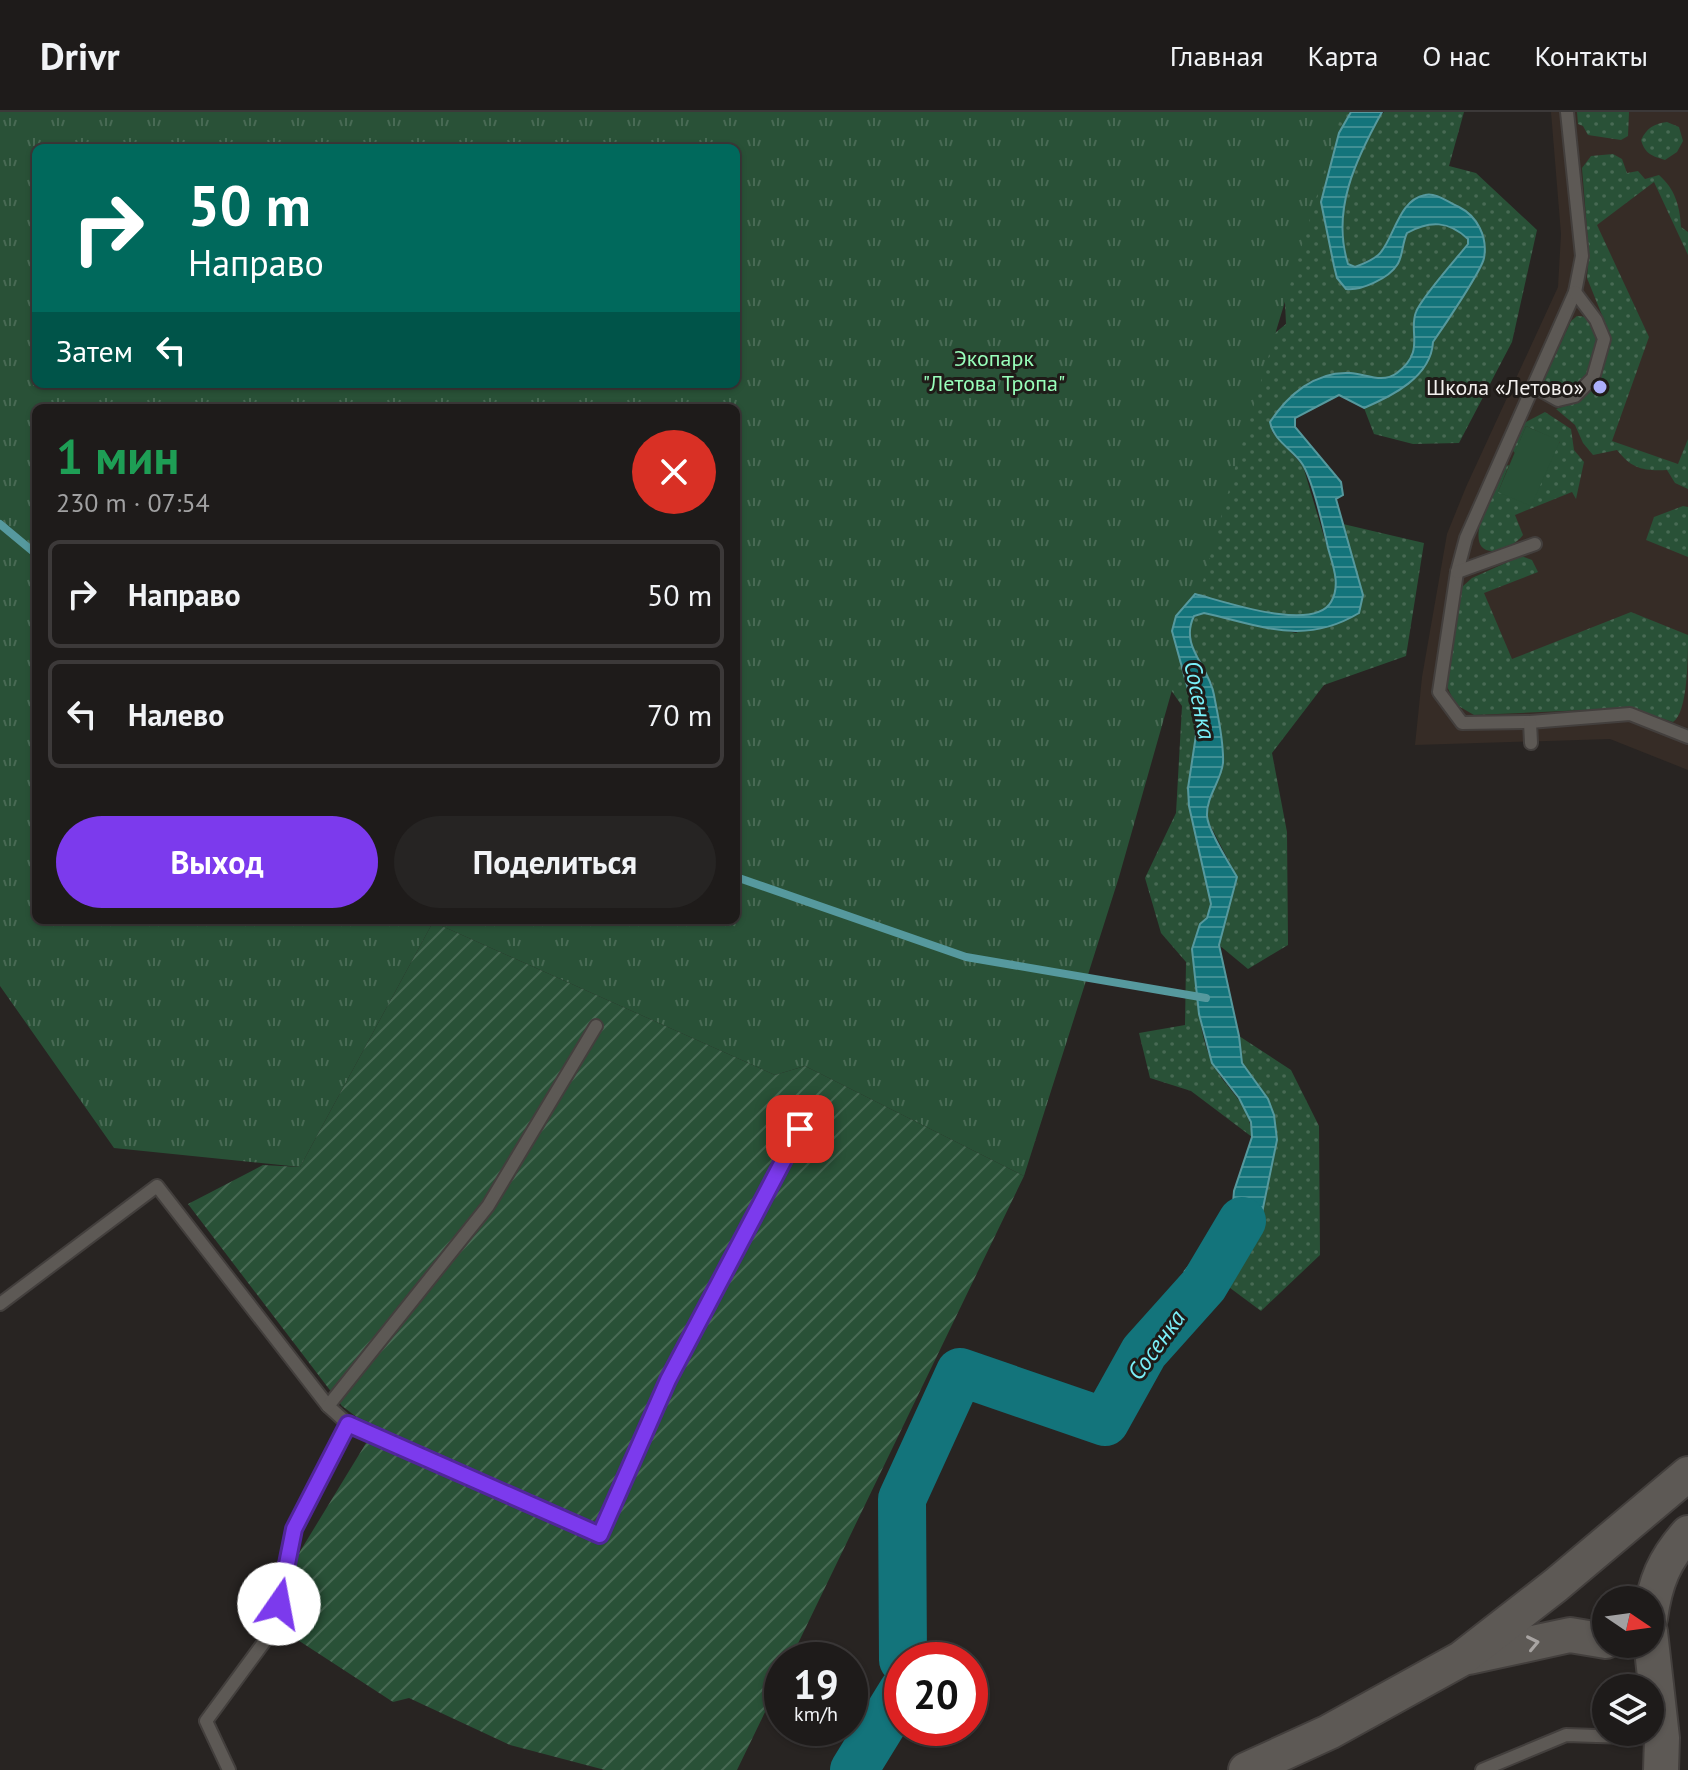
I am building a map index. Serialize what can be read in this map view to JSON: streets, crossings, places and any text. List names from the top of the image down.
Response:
{
  "water": ["Сосенка"],
  "parks": ["Экопарк \"Летова Тропа\""],
  "places": ["Школа «Летово»"],
  "north": "right",
  "page": {
    "header": "Drivr",
    "nav": [
      "Главная",
      "Карта",
      "О нас",
      "Контакты"
    ],
    "turn": ["50 m", "Направо"],
    "then": "Затем",
    "heading": ["1 мин", "230 m · 07:54"],
    "list": [
      {
        "name": "Направо",
        "value": "50 m"
      },
      {
        "name": "Налево",
        "value": "70 m"
      }
    ],
    "buttons": ["Выход", "Поделиться"],
    "speed": "19 km/h",
    "limit": "20"
  }
}
